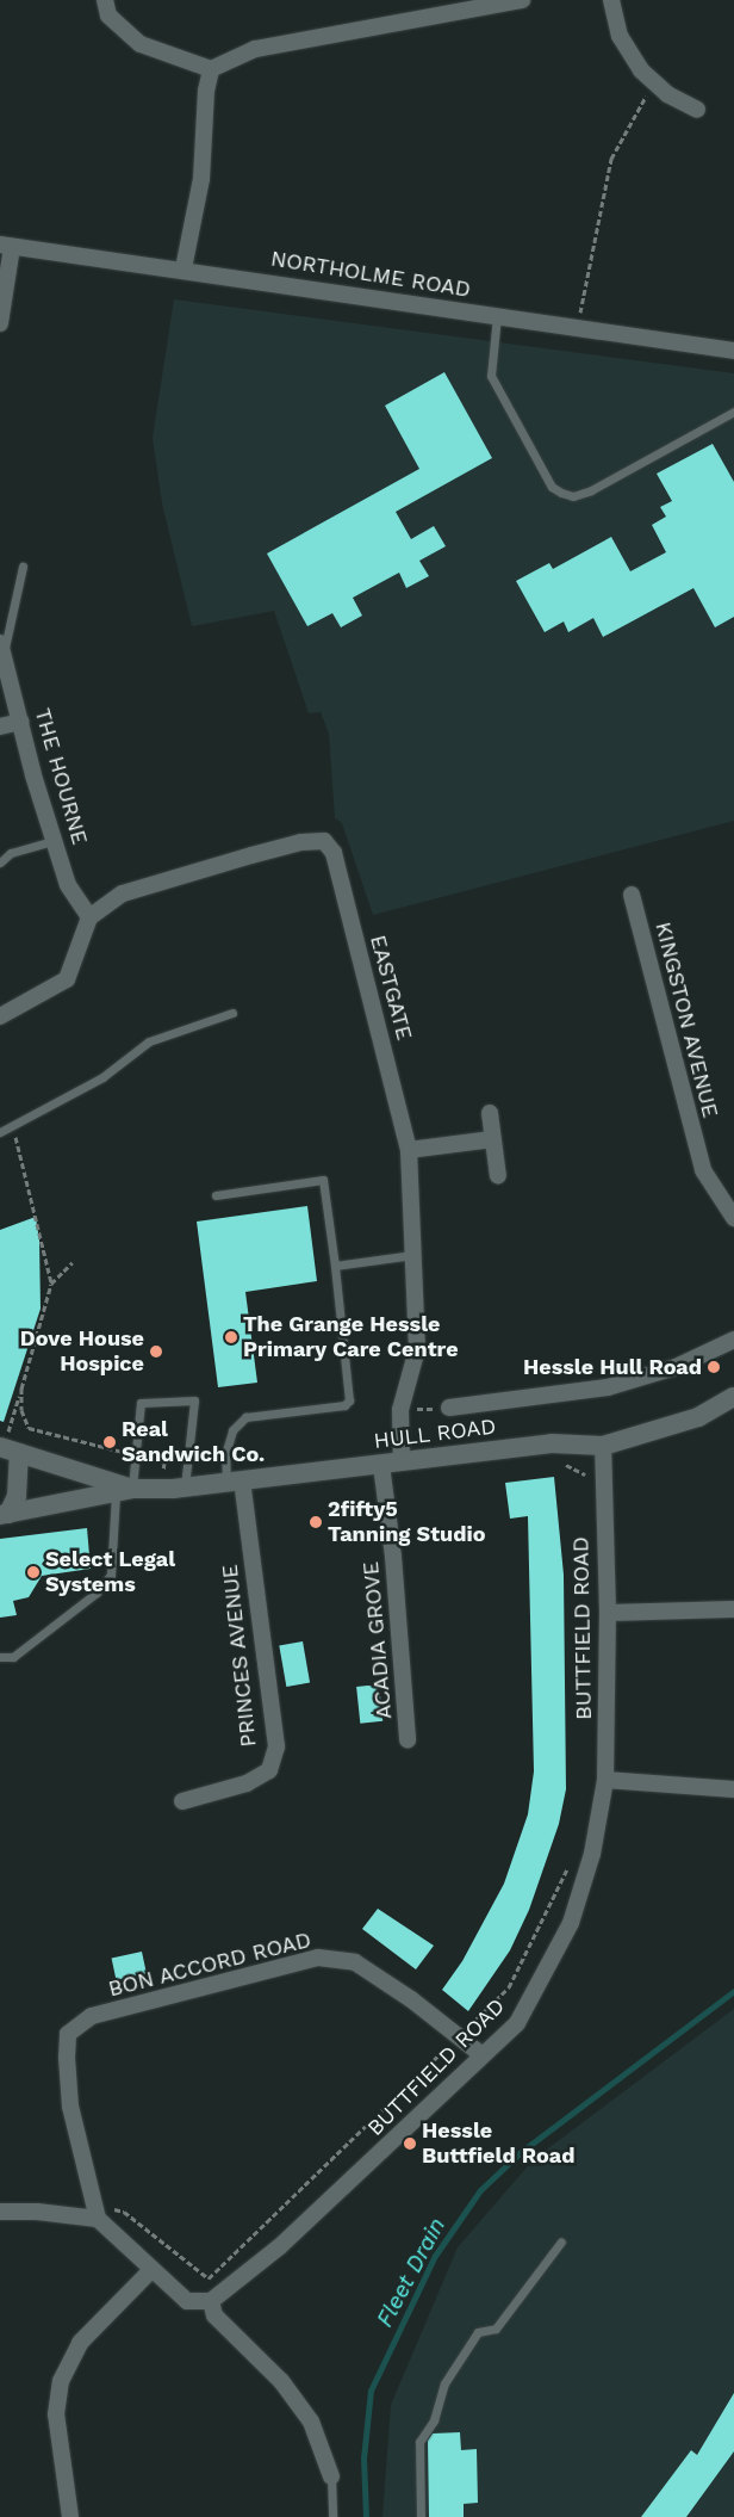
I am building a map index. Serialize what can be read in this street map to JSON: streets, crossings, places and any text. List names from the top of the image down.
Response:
{
  "streets": {
    "street": [
      "NORTHOLME ROAD",
      "THE HOURNE",
      "EASTGATE",
      "KINGSTON AVENUE",
      "HULL ROAD",
      "BUTTFIELD ROAD",
      "ACADIA GROVE",
      "PRINCES AVENUE",
      "BON ACCORD ROAD"
    ]
  },
  "crossings": [
    ["THE HOURNE", "EASTGATE"],
    ["EASTGATE", "HULL ROAD"],
    ["HULL ROAD", "BUTTFIELD ROAD"],
    ["HULL ROAD", "ACADIA GROVE"],
    ["HULL ROAD", "PRINCES AVENUE"],
    ["BUTTFIELD ROAD", "BON ACCORD ROAD"]
  ],
  "water": ["Fleet Drain"],
  "places": [
    "The Grange Hessle Primary Care Centre",
    "Dove House Hospice",
    "Hessle Hull Road",
    "Real Sandwich Co.",
    "2fifty5 Tanning Studio",
    "Select Legal Systems",
    "Hessle Buttfield Road"
  ]
}
